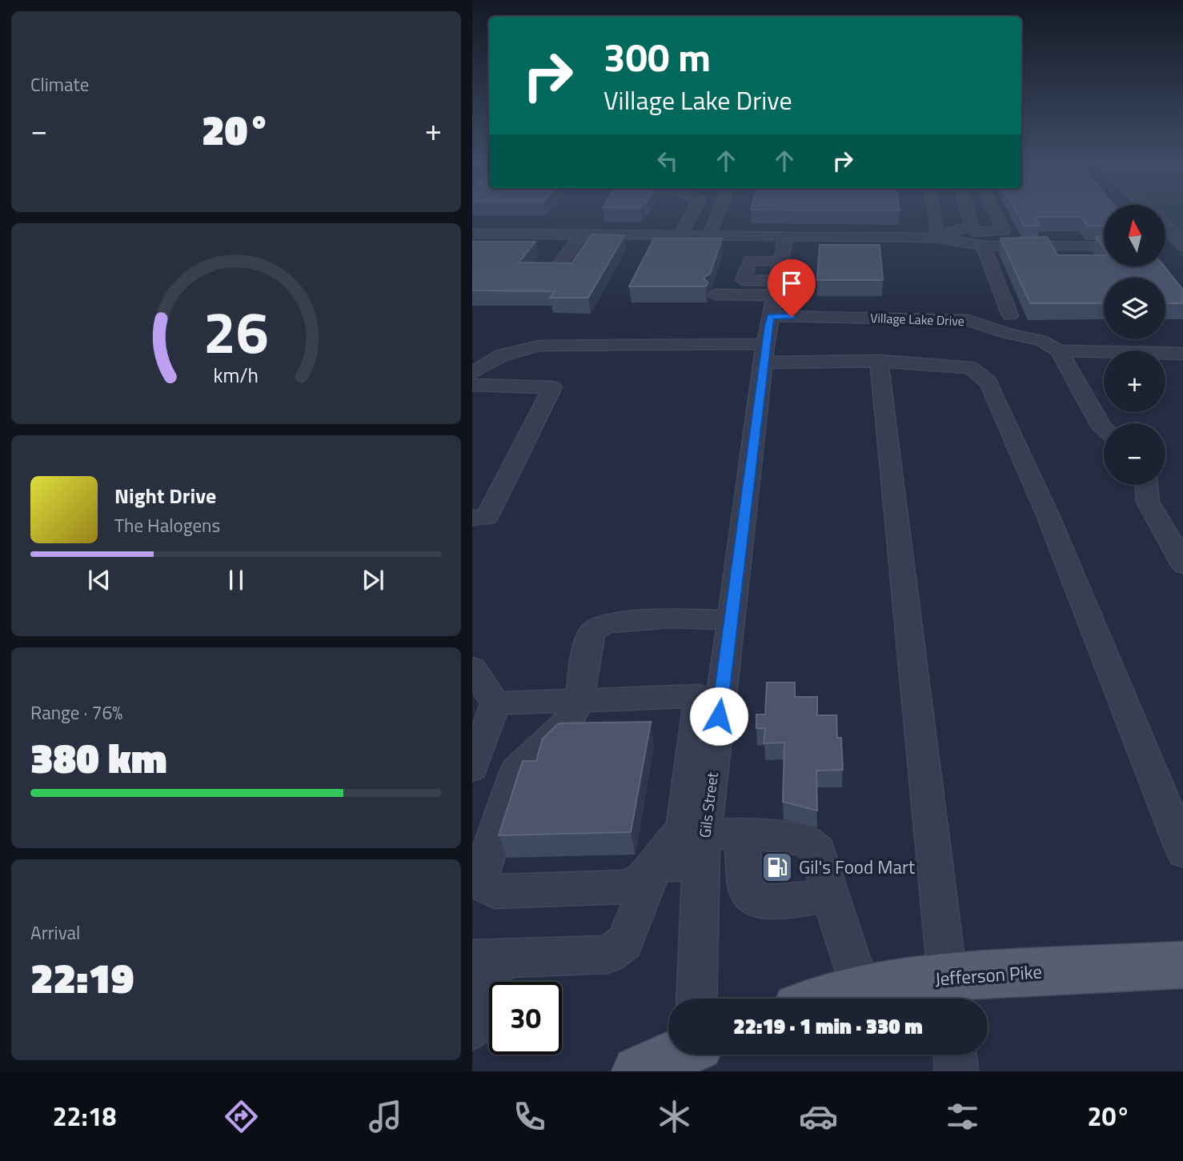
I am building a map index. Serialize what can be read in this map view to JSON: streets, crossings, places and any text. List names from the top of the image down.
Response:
{
  "streets": {
    "main road": ["Jefferson Pike"],
    "street": ["Village Lake Drive", "Gils Street"]
  },
  "crossings": [
    ["Village Lake Drive", "Gils Street"]
  ],
  "places": {
    "fuel station": ["Gil's Food Mart"]
  },
  "north": "top",
  "page": {
    "tile": [
      "Climate",
      ["Range · 76%", "380 km"],
      ["Arrival", "22:19"]
    ],
    "turn": ["300 m", "Village Lake Drive"],
    "heat": ["−", "20°", "+"],
    "map_buttons": ["+", "−"],
    "song": ["Night Drive", "The Halogens"],
    "limit": "30",
    "trip": "22:19 · 1 min · 330 m",
    "tabs": ["22:18", "20°"],
    "gauge": ["26", "km/h"]
  }
}
